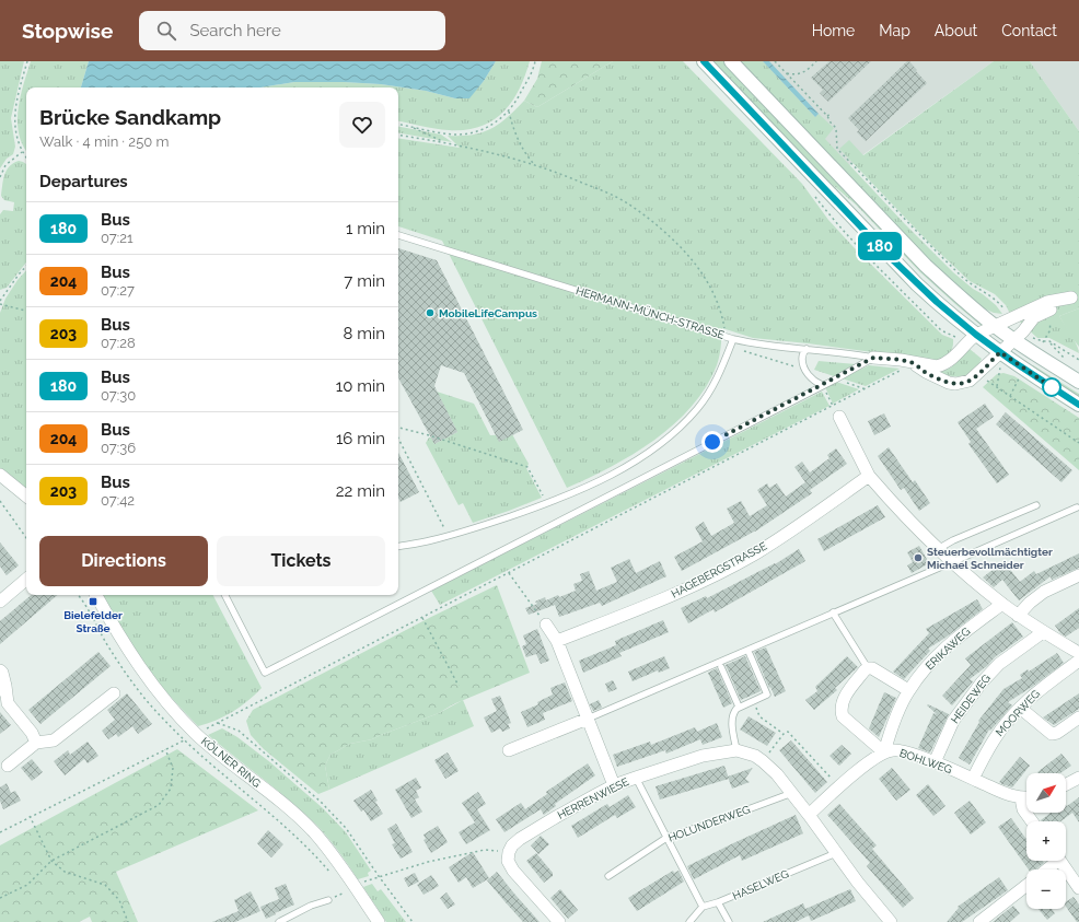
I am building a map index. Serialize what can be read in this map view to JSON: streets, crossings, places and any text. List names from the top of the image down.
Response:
{
  "streets": {
    "street": [
      "HERMANN-MÜNCH-STRASSE",
      "HAGEBERGSTRASSE",
      "ERIKAWEG",
      "HEIDEWEG",
      "MOORWEG",
      "BOHLWEG",
      "KÖLNER RING",
      "HERRENWIESE"
    ],
    "lane": ["HOLUNDERWEG", "HASELWEG"]
  },
  "crossings": [
    ["ERIKAWEG", "BOHLWEG"],
    ["HEIDEWEG", "BOHLWEG"],
    ["MOORWEG", "BOHLWEG"]
  ],
  "places": {
    "other": ["MobileLifeCampus", "Steuerbevollmächtigter Michael Schneider"],
    "transit": ["Bielefelder Straße"]
  },
  "lines": ["bus line 180"],
  "north": "top right",
  "page": {
    "header": "Stopwise",
    "search": "Search here",
    "nav": [
      "Home",
      "Map",
      "About",
      "Contact"
    ],
    "on_map": "180",
    "heading": [
      ["Brücke Sandkamp", "Walk · 4 min · 250 m"],
      "Departures"
    ],
    "list": [
      {
        "mark": "180",
        "name": "Bus",
        "note": "07:21",
        "value": "1 min"
      },
      {
        "mark": "204",
        "name": "Bus",
        "note": "07:27",
        "value": "7 min"
      },
      {
        "mark": "203",
        "name": "Bus",
        "note": "07:28",
        "value": "8 min"
      },
      {
        "mark": "180",
        "name": "Bus",
        "note": "07:30",
        "value": "10 min"
      },
      {
        "mark": "204",
        "name": "Bus",
        "note": "07:36",
        "value": "16 min"
      },
      {
        "mark": "203",
        "name": "Bus",
        "note": "07:42",
        "value": "22 min"
      }
    ],
    "buttons": ["Directions", "Tickets"],
    "map_buttons": ["+", "−"]
  }
}
